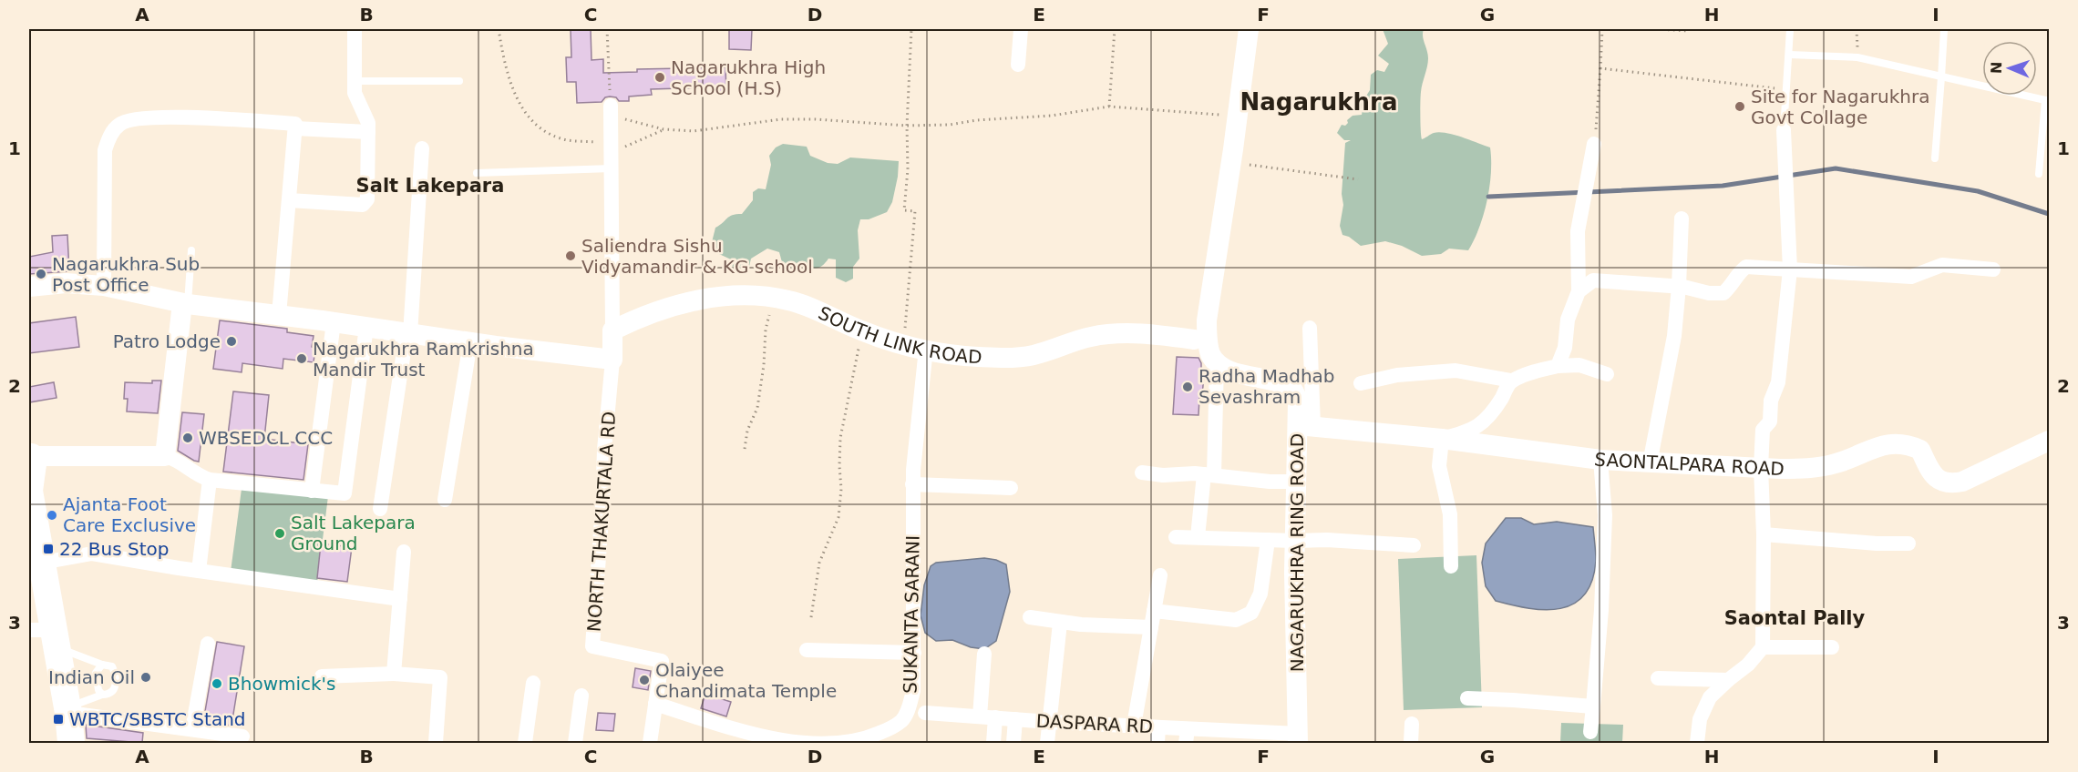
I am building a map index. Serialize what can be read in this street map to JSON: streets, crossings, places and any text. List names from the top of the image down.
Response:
{
  "streets": {
    "street": [
      "SOUTH LINK ROAD",
      "SAONTALPARA ROAD",
      "NORTH THAKURTALA RD",
      "NAGARUKHRA RING ROAD",
      "SUKANTA SARANI",
      "DASPARA RD"
    ]
  },
  "crossings": [
    ["SOUTH LINK ROAD", "NAGARUKHRA RING ROAD"],
    ["SOUTH LINK ROAD", "SUKANTA SARANI"],
    ["SAONTALPARA ROAD", "NAGARUKHRA RING ROAD"],
    ["NAGARUKHRA RING ROAD", "DASPARA RD"]
  ],
  "districts": ["Nagarukhra", "Salt Lakepara", "Saontal Pally"],
  "places": {
    "other": [
      "Nagarukhra High School (H.S)",
      "Site for Nagarukhra Govt Collage",
      "Saliendra Sishu Vidyamandir & KG school",
      "Nagarukhra Sub Post Office",
      "Patro Lodge",
      "Nagarukhra Ramkrishna Mandir Trust",
      "Radha Madhab Sevashram",
      "WBSEDCL CCC",
      "Ajanta Foot Care Exclusive",
      "Salt Lakepara Ground",
      "Indian Oil",
      "Olaiyee Chandimata Temple",
      "Bhowmick's"
    ],
    "transit": ["22 Bus Stop", "WBTC/SBSTC Stand"]
  },
  "north": "left",
  "grid": {
    "columns": [
      "A",
      "B",
      "C",
      "D",
      "E",
      "F",
      "G",
      "H",
      "I"
    ],
    "rows": ["1", "2", "3"]
  }
}
